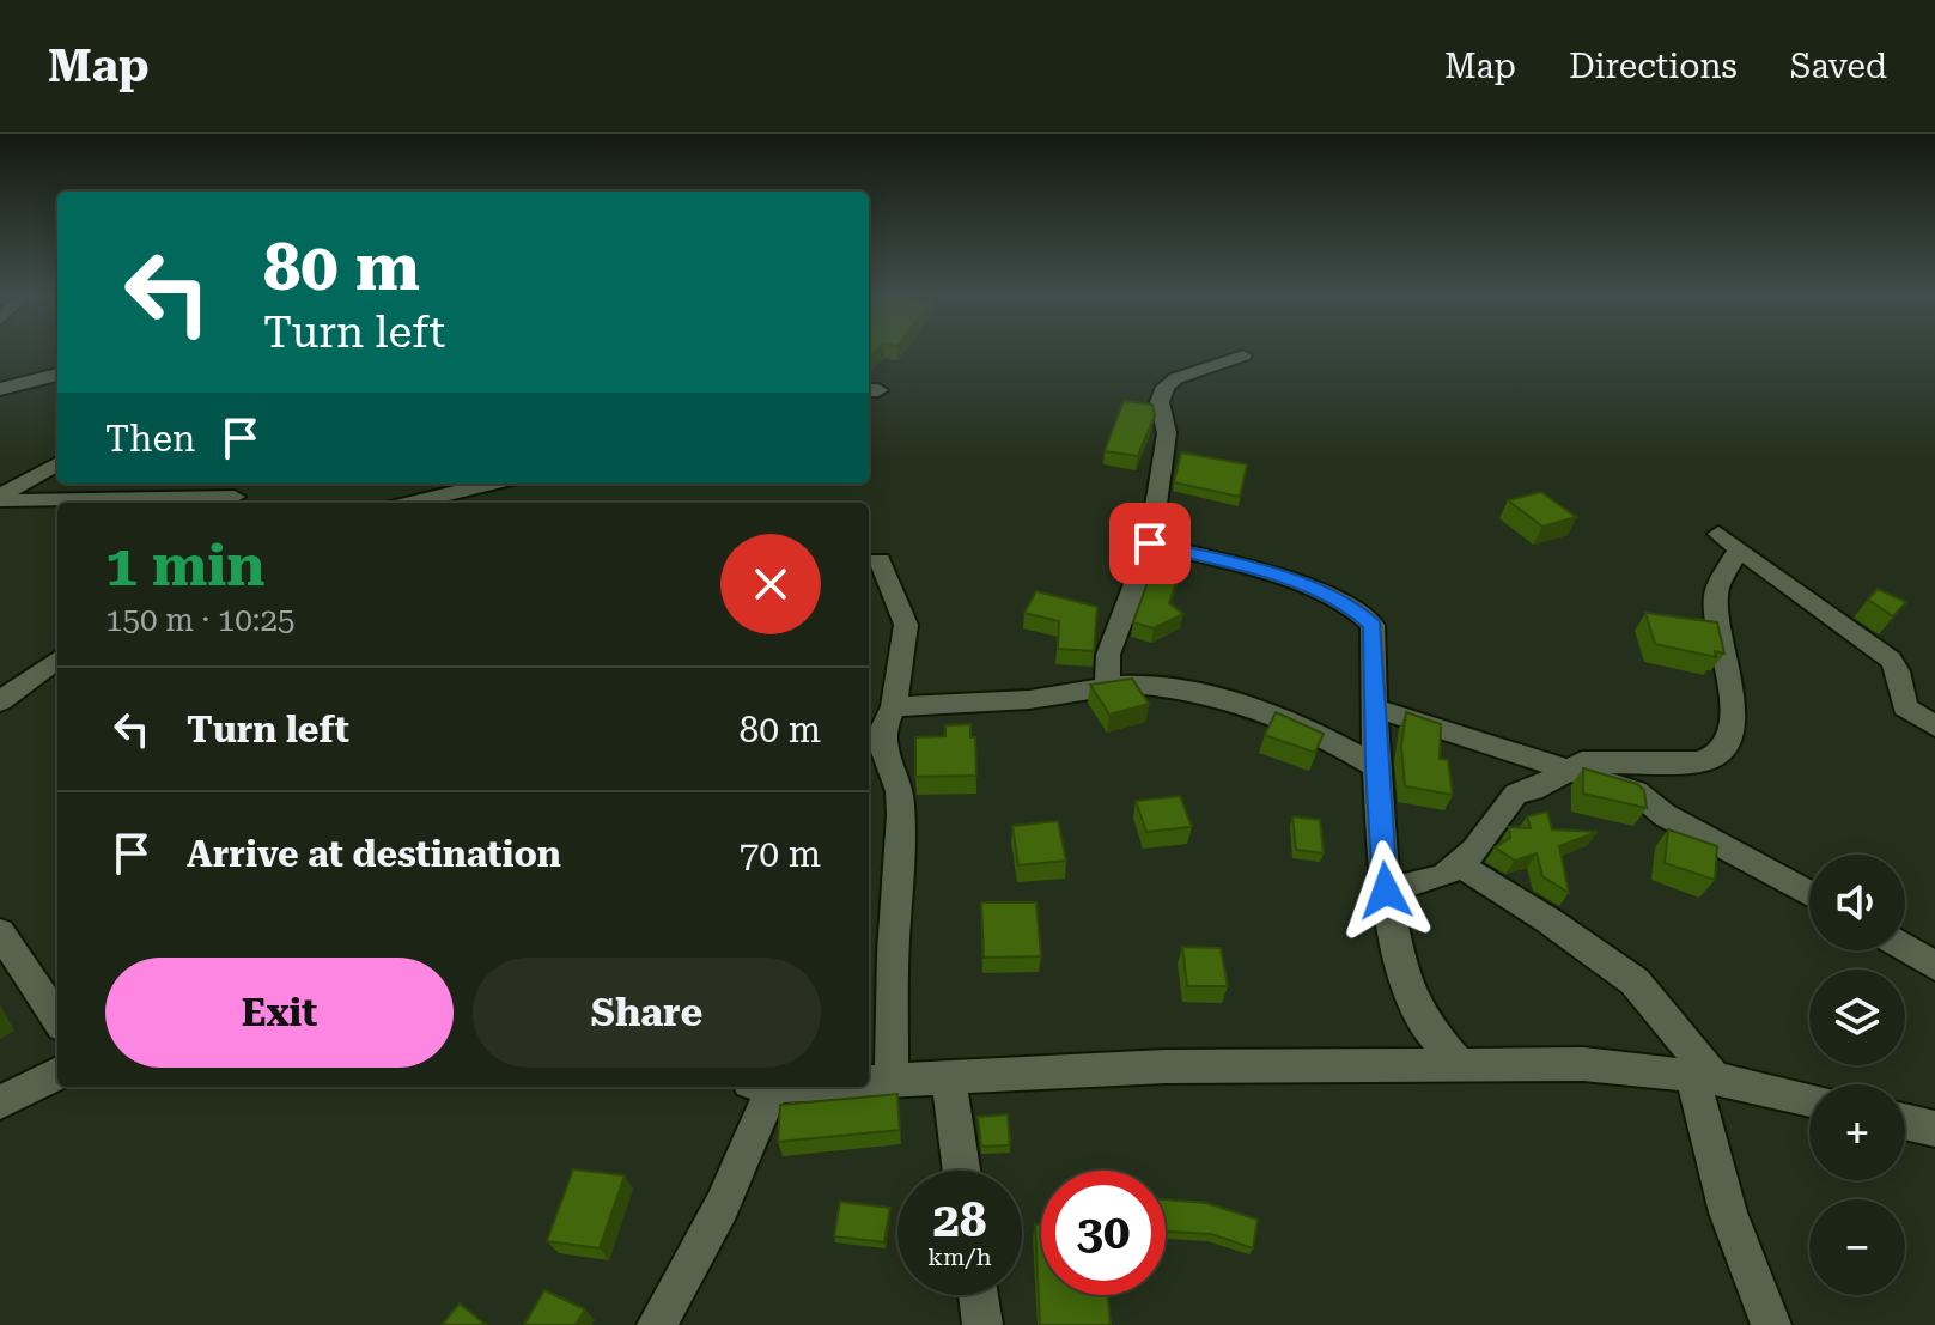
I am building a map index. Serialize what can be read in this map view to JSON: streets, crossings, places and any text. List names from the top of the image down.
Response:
{
  "page": {
    "header": "Map",
    "nav": ["Map", "Directions", "Saved"],
    "turn": ["80 m", "Turn left"],
    "then": "Then",
    "heading": ["1 min", "150 m · 10:25"],
    "list": [
      {
        "name": "Turn left",
        "value": "80 m"
      },
      {
        "name": "Arrive at destination",
        "value": "70 m"
      }
    ],
    "map_buttons": ["+", "−"],
    "buttons": ["Exit", "Share"],
    "speed": "28 km/h",
    "limit": "30"
  }
}
